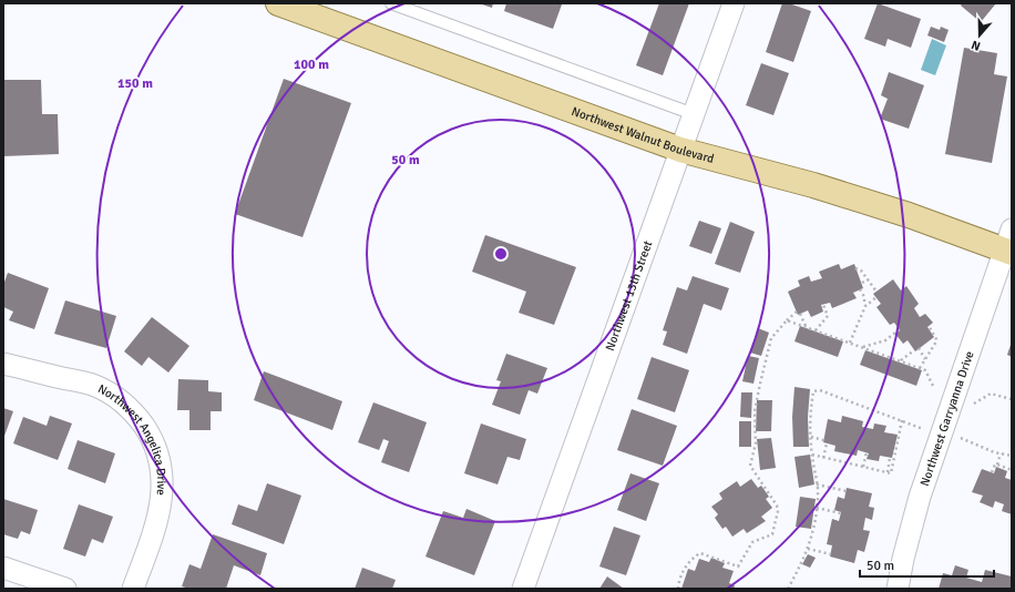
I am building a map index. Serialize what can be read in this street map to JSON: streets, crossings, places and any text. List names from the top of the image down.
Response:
{
  "streets": {
    "main road": ["Northwest Walnut Boulevard"],
    "street": ["Northwest 13th Street", "Northwest Garryanna Drive", "Northwest Angelica Drive"]
  },
  "crossings": [
    ["Northwest Walnut Boulevard", "Northwest 13th Street"],
    ["Northwest Walnut Boulevard", "Northwest Garryanna Drive"]
  ],
  "scale_bar": "50 m",
  "north": "bottom",
  "rings": ["100 m", "150 m", "50 m"]
}
